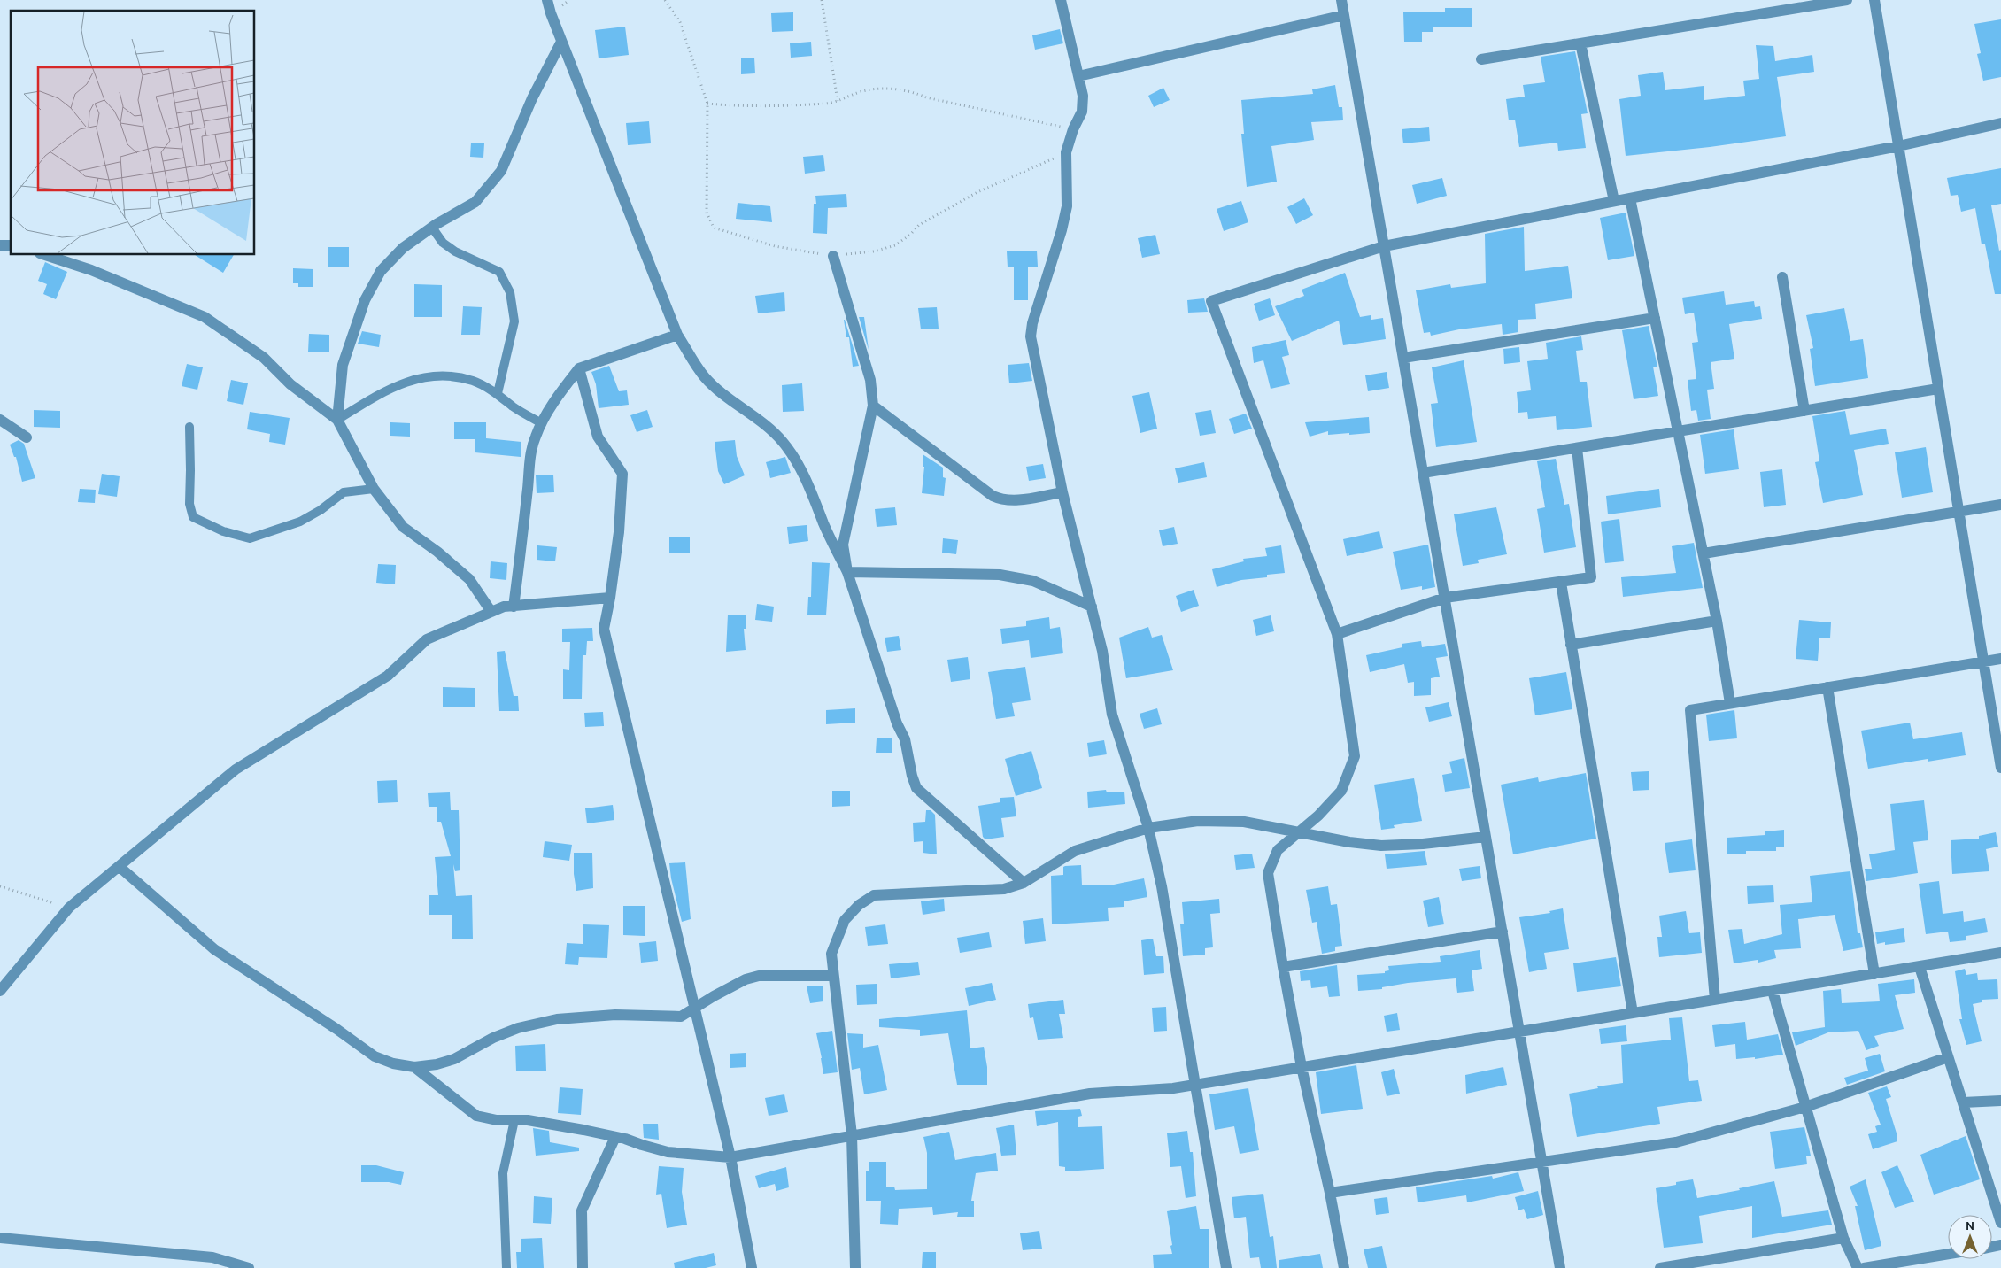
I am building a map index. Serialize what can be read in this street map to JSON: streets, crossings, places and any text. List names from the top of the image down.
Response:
{
  "north": "top"
}
